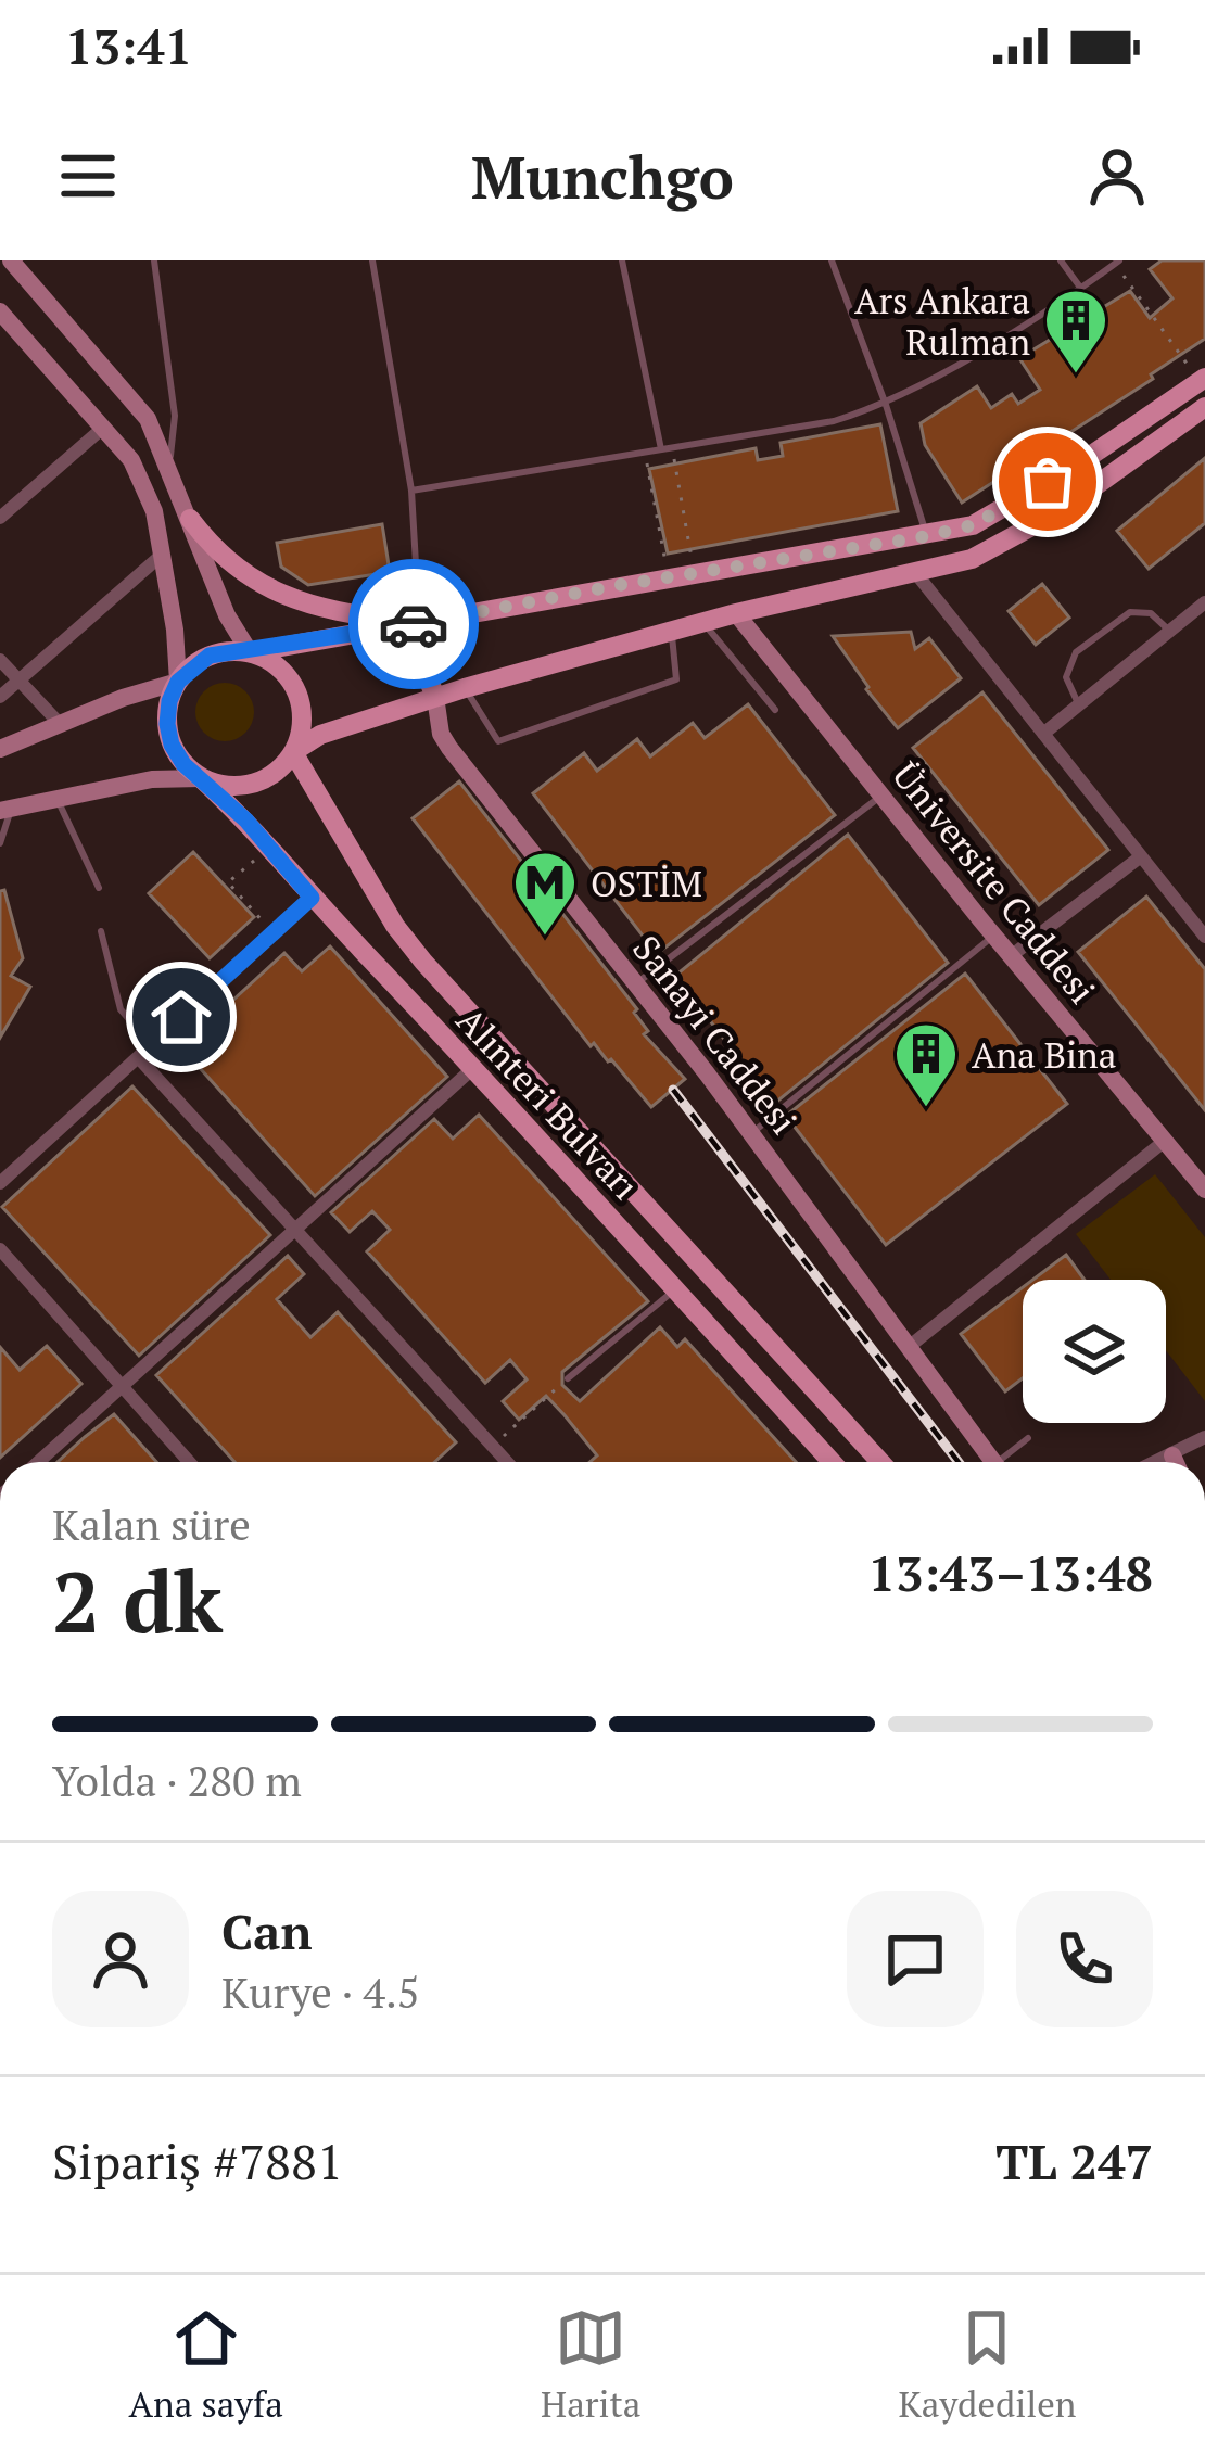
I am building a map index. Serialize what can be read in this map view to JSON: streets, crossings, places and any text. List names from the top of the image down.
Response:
{
  "streets": {
    "main road": ["Alınteri Bulvarı"],
    "street": ["Üniversite Caddesi", "Sanayi Caddesi"]
  },
  "places": {
    "building": ["Ars Ankara Rulman", "Ana Bina"],
    "metro station": ["OSTİM"]
  },
  "page": {
    "status": "13:41",
    "header": "Munchgo",
    "heading": ["2 dk", "Kalan süre", "13:43–13:48"],
    "panel": [
      "Can",
      "Kurye · 4.5",
      "Sipariş #7881",
      "TL 247"
    ],
    "bar": "Yolda · 280 m",
    "tabs": ["Ana sayfa", "Harita", "Kaydedilen"]
  }
}
